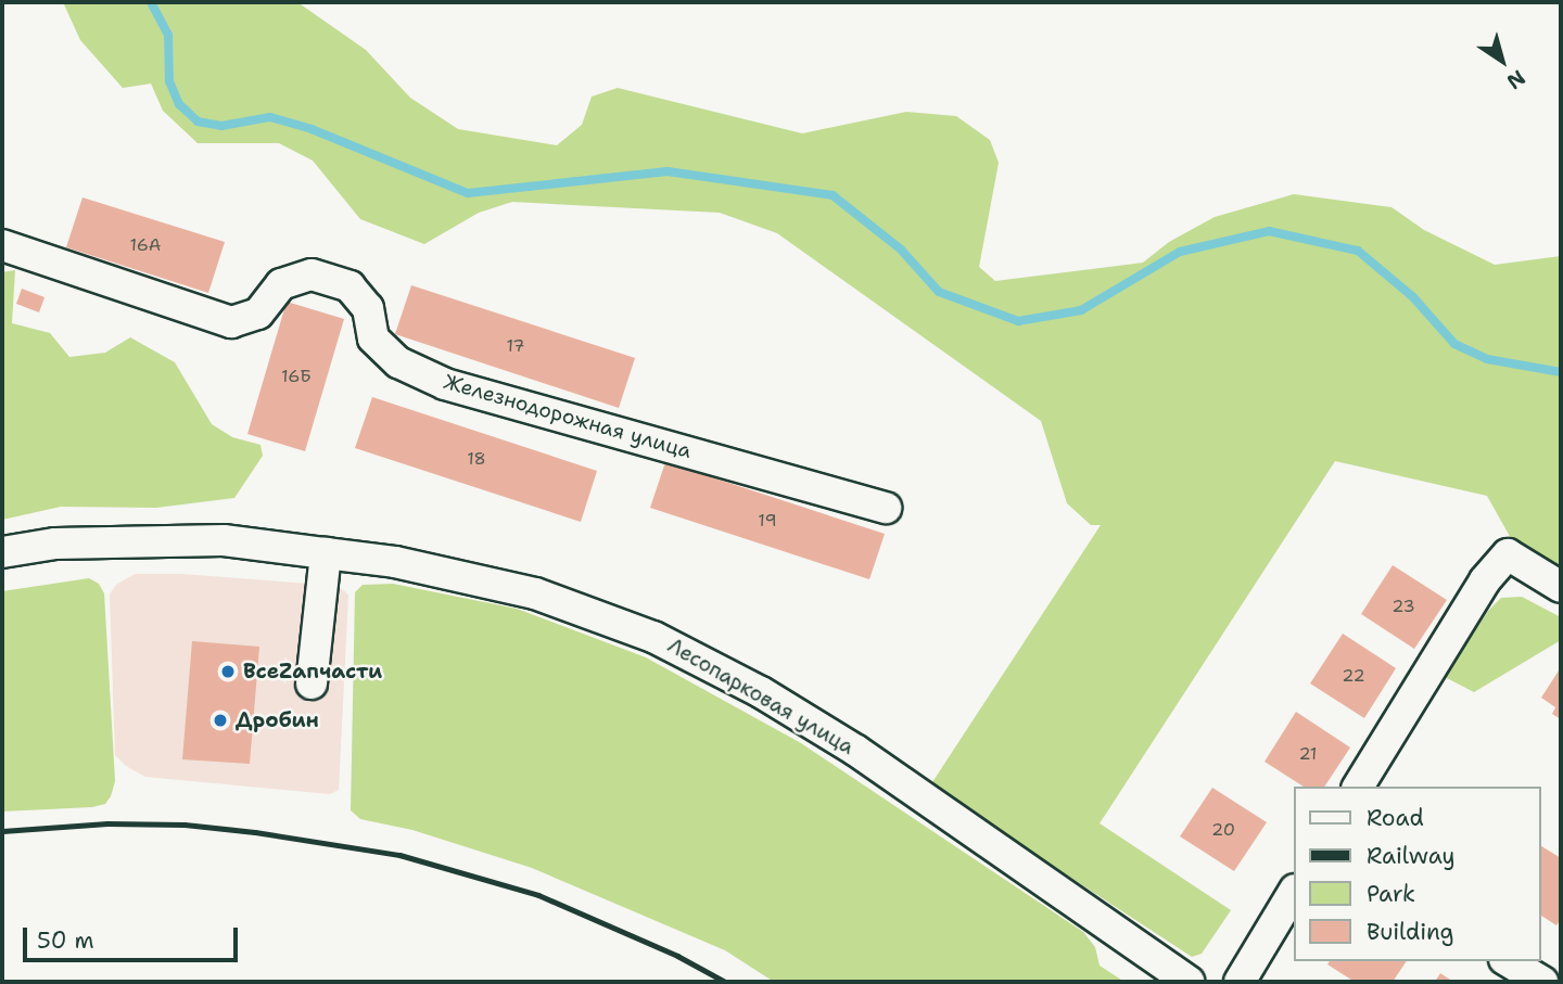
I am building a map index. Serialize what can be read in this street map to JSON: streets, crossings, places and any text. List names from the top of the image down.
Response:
{
  "streets": {
    "street": ["Железнодорожная улица", "Лесопарковая улица"]
  },
  "places": ["ВсеZапчасти", "Дробин"],
  "house_numbers": [
    "16А",
    "17",
    "16Б",
    "18",
    "19",
    "23",
    "22",
    "21",
    "20"
  ],
  "legend": [
    "Road",
    "Railway",
    "Park",
    "Building"
  ],
  "scale_bar": "50 m",
  "north": "bottom right"
}
